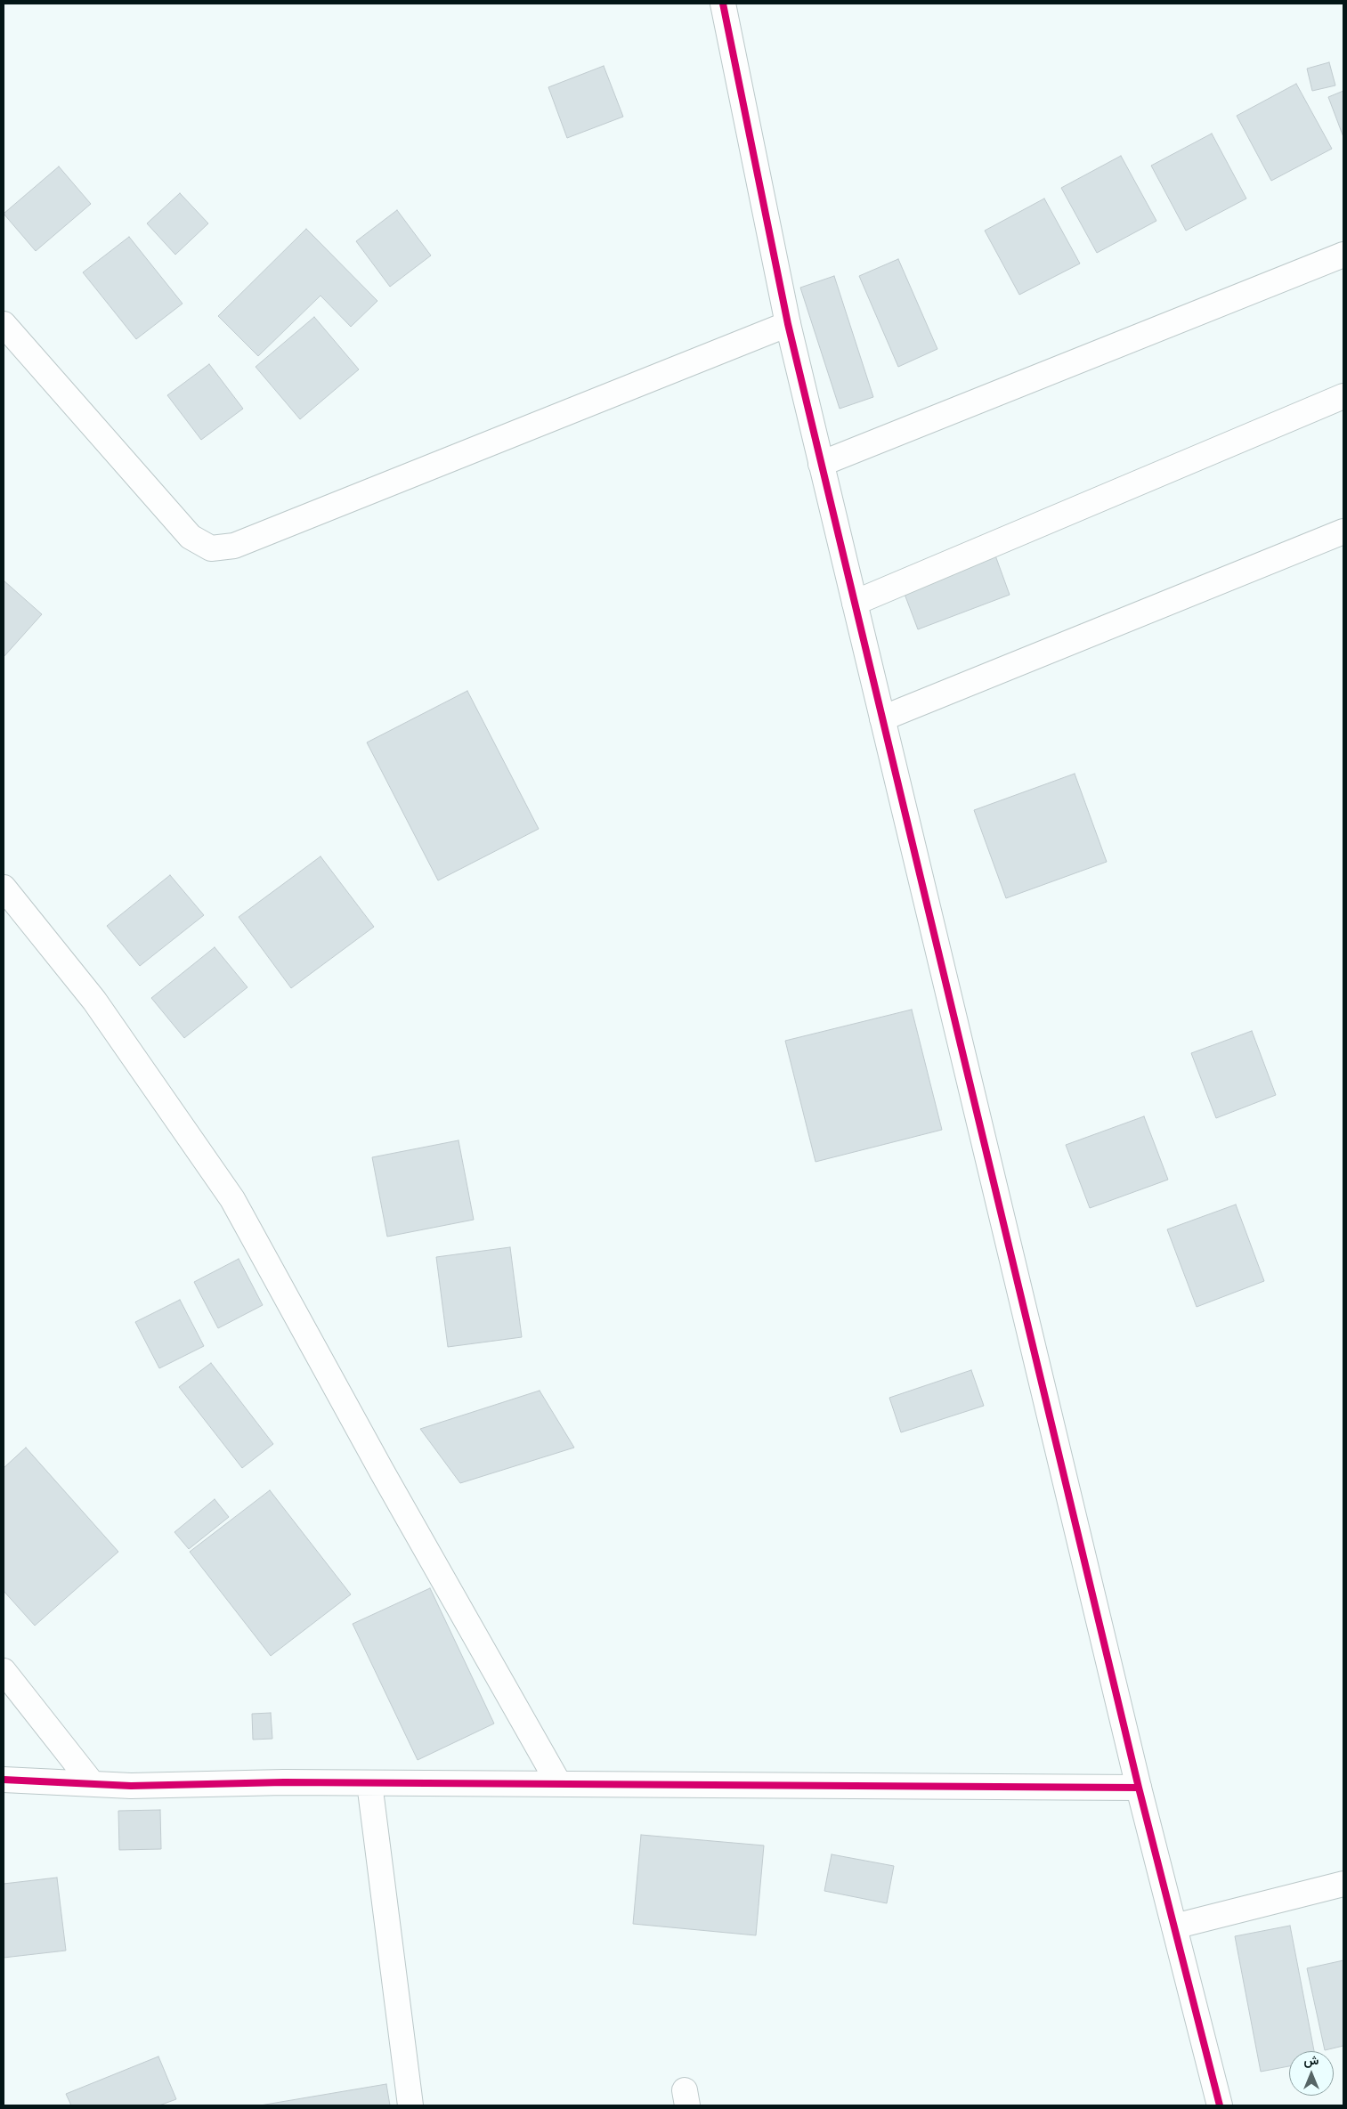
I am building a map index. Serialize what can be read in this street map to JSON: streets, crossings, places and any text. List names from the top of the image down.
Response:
{
  "north": "top"
}
